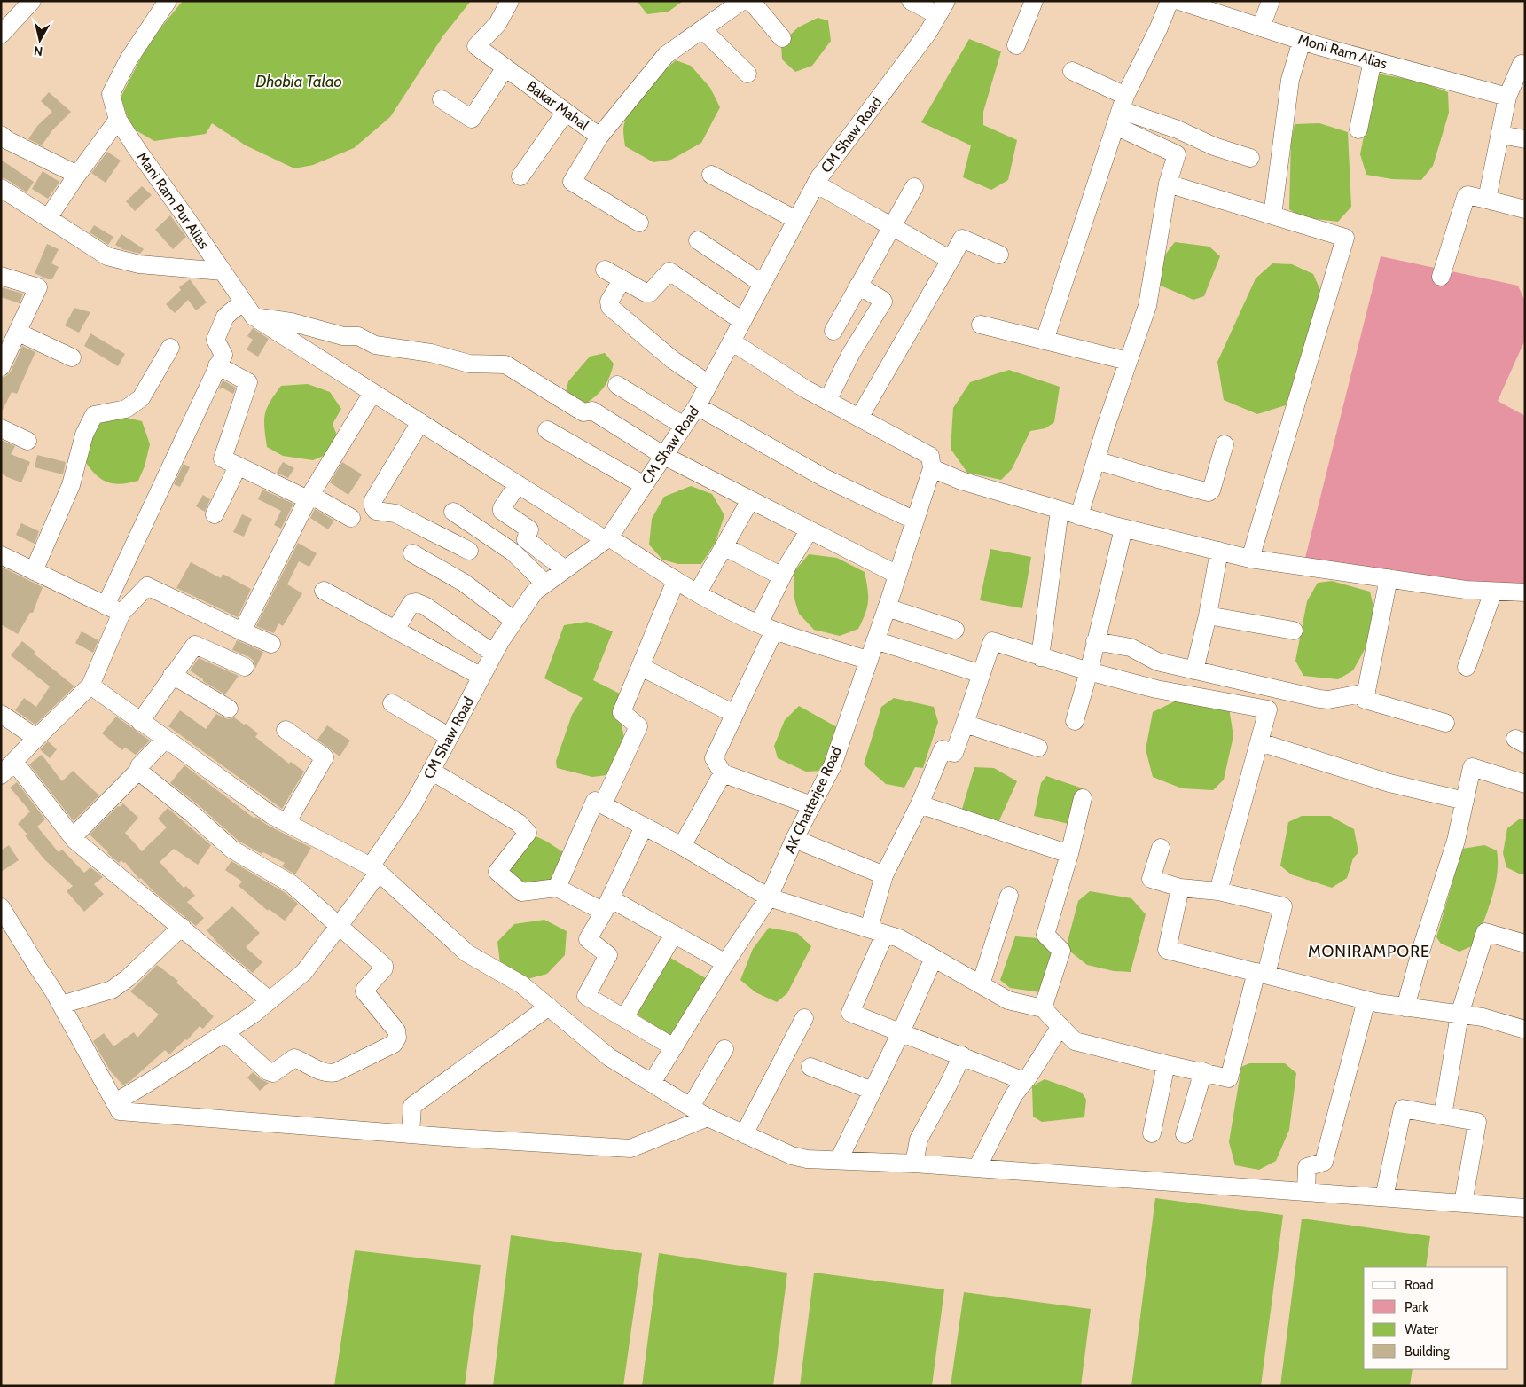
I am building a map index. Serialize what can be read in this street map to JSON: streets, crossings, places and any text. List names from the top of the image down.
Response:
{
  "streets": {
    "street": [
      "Moni Ram Alias",
      "Bakar Mahal",
      "CM Shaw Road",
      "Mani Ram Pur Alias",
      "AK Chatterjee Road"
    ]
  },
  "districts": ["MONIRAMPORE"],
  "water": ["Dhobia Talao"],
  "legend": [
    "Road",
    "Park",
    "Water",
    "Building"
  ],
  "north": "bottom"
}
